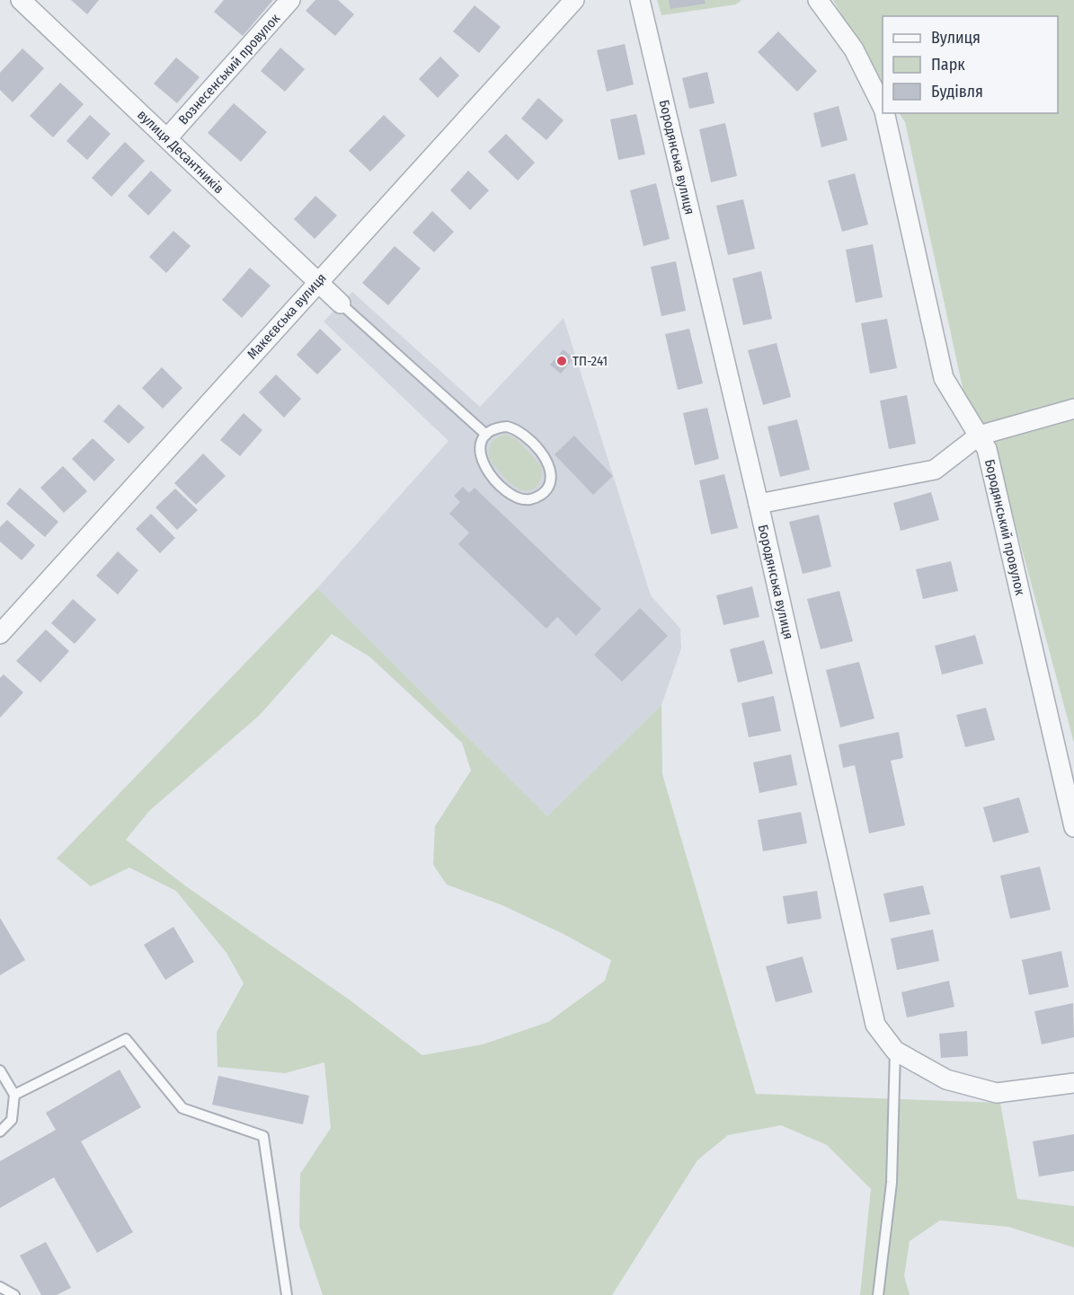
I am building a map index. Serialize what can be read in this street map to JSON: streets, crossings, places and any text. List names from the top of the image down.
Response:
{
  "streets": {
    "street": [
      "Вознесенський провулок",
      "вулиця Десантників",
      "Бородянська вулиця",
      "Макеєвська вулиця",
      "Бородянський провулок"
    ]
  },
  "crossings": [
    ["Вознесенський провулок", "вулиця Десантників"],
    ["вулиця Десантників", "Макеєвська вулиця"]
  ],
  "places": ["ТП-241"],
  "legend": ["Вулиця", "Парк", "Будівля"]
}
